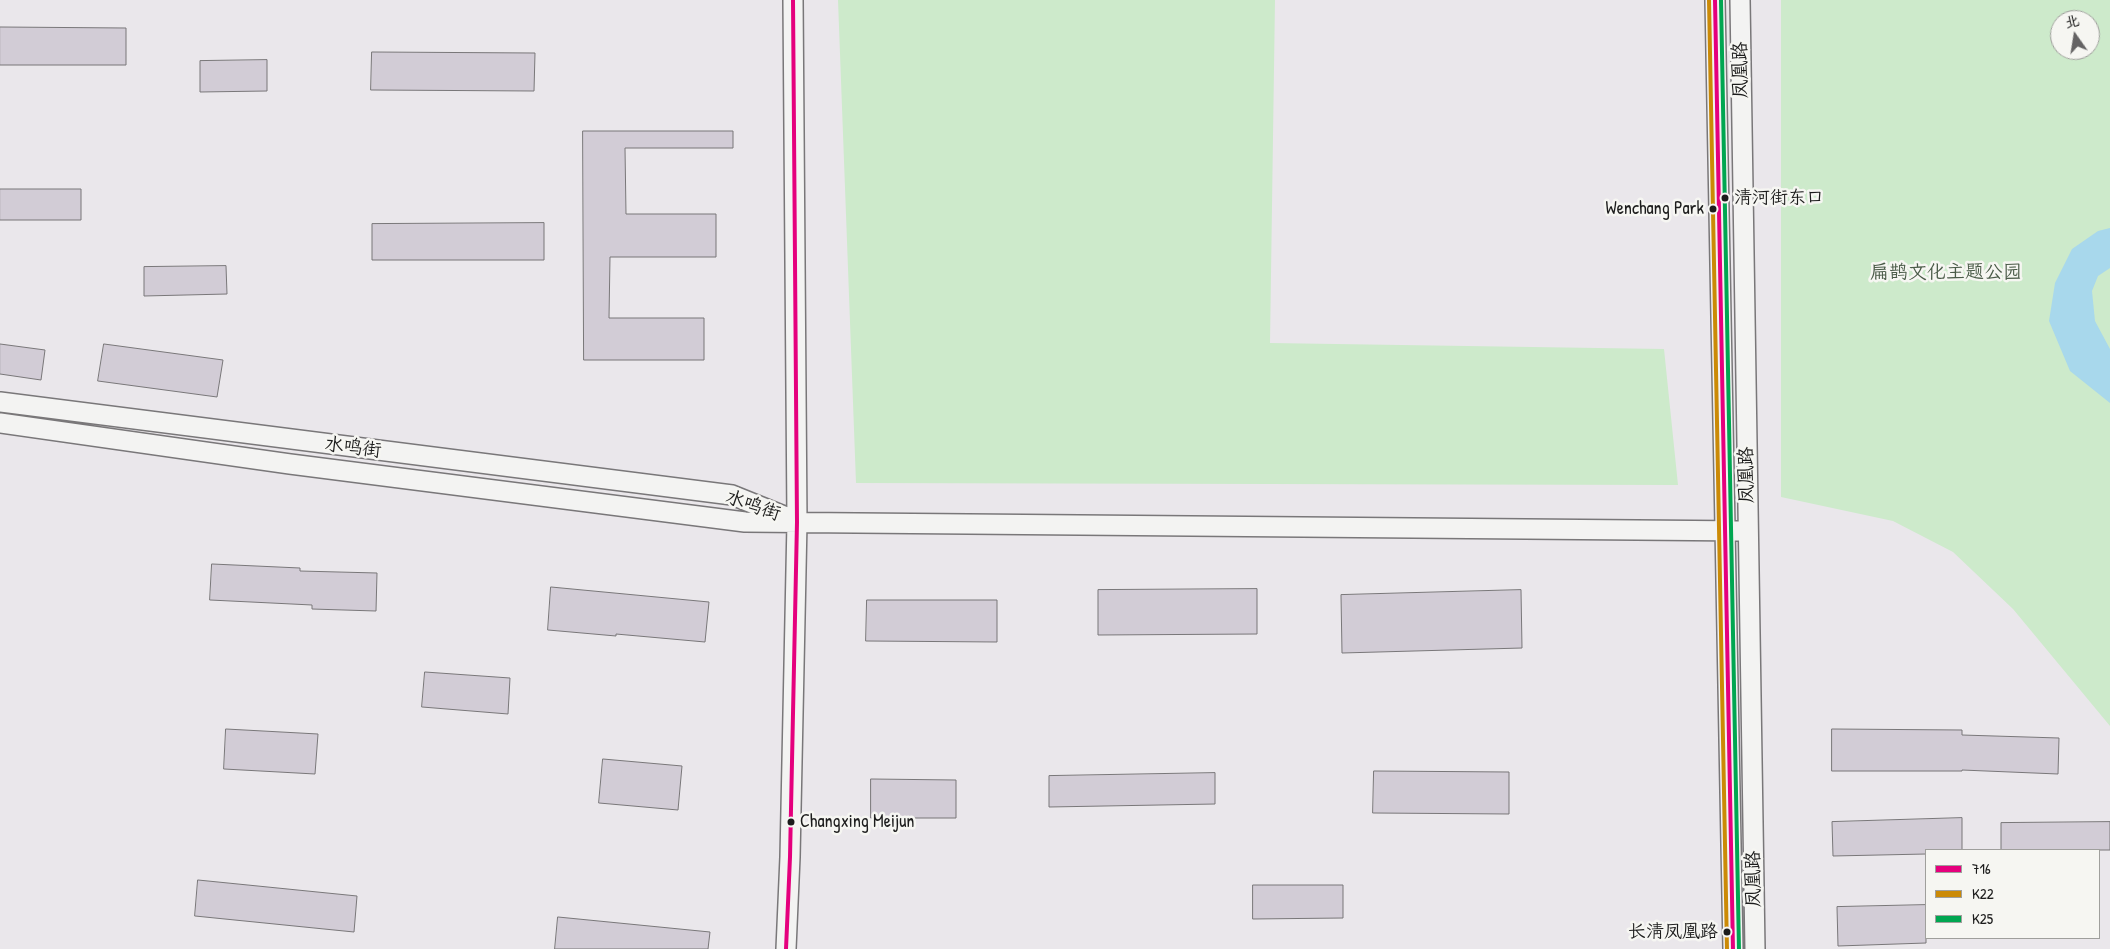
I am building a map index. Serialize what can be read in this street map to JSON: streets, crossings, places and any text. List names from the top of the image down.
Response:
{
  "streets": {
    "main road": ["凤凰路", "水鸣街"]
  },
  "parks": ["扁鹊文化主题公园"],
  "places": [
    "清河街东口",
    "Wenchang Park",
    "Changxing Meijun",
    "长清凤凰路"
  ],
  "lines": ["transit line 716", "transit line K22", "transit line K25"],
  "legend": ["716", "K22", "K25"],
  "north": "top"
}
